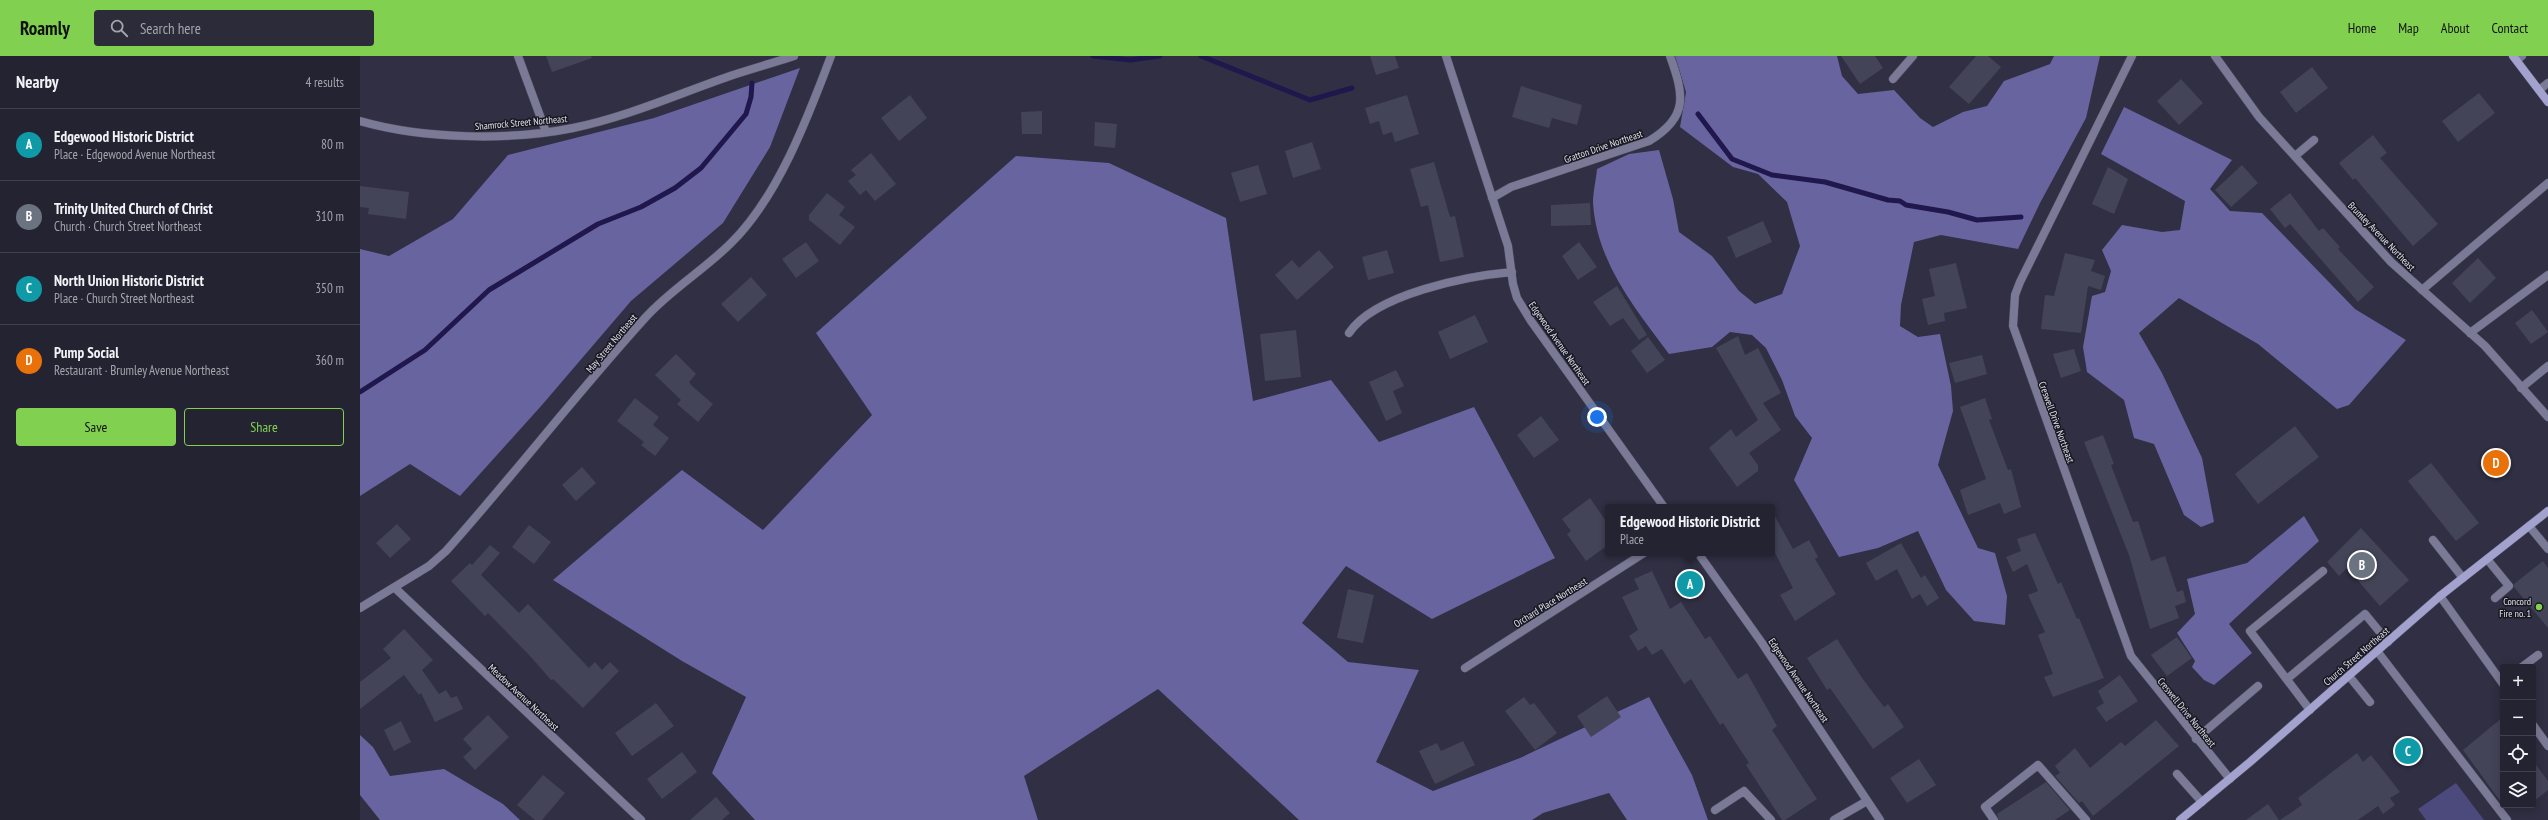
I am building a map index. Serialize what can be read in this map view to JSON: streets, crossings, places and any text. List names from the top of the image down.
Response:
{
  "streets": {
    "main road": ["Church Street Northeast"],
    "street": [
      "Shamrock Street Northeast",
      "Gratton Drive Northeast",
      "Brumley Avenue Northeast",
      "May Street Northeast",
      "Edgewood Avenue Northeast",
      "Creswell Drive Northeast",
      "Orchard Place Northeast",
      "Meadow Avenue Northeast"
    ]
  },
  "crossings": [
    ["Gratton Drive Northeast", "Edgewood Avenue Northeast"],
    ["May Street Northeast", "Meadow Avenue Northeast"],
    ["Creswell Drive Northeast", "Church Street Northeast"]
  ],
  "places": ["Concord Fire no. 1"],
  "page": {
    "header": "Roamly",
    "search": "Search here",
    "nav": [
      "Home",
      "Map",
      "About",
      "Contact"
    ],
    "heading": ["Nearby", "4 results"],
    "list": [
      {
        "mark": "A",
        "name": "Edgewood Historic District",
        "note": "Place · Edgewood Avenue Northeast",
        "value": "80 m"
      },
      {
        "mark": "B",
        "name": "Trinity United Church of Christ",
        "note": "Church · Church Street Northeast",
        "value": "310 m"
      },
      {
        "mark": "C",
        "name": "North Union Historic District",
        "note": "Place · Church Street Northeast",
        "value": "350 m"
      },
      {
        "mark": "D",
        "name": "Pump Social",
        "note": "Restaurant · Brumley Avenue Northeast",
        "value": "360 m"
      }
    ],
    "buttons": ["Save", "Share"],
    "pins": [
      "D",
      "B",
      "A",
      "C"
    ],
    "popup": ["Edgewood Historic District", "Place"],
    "map_buttons": ["+", "−"]
  }
}
